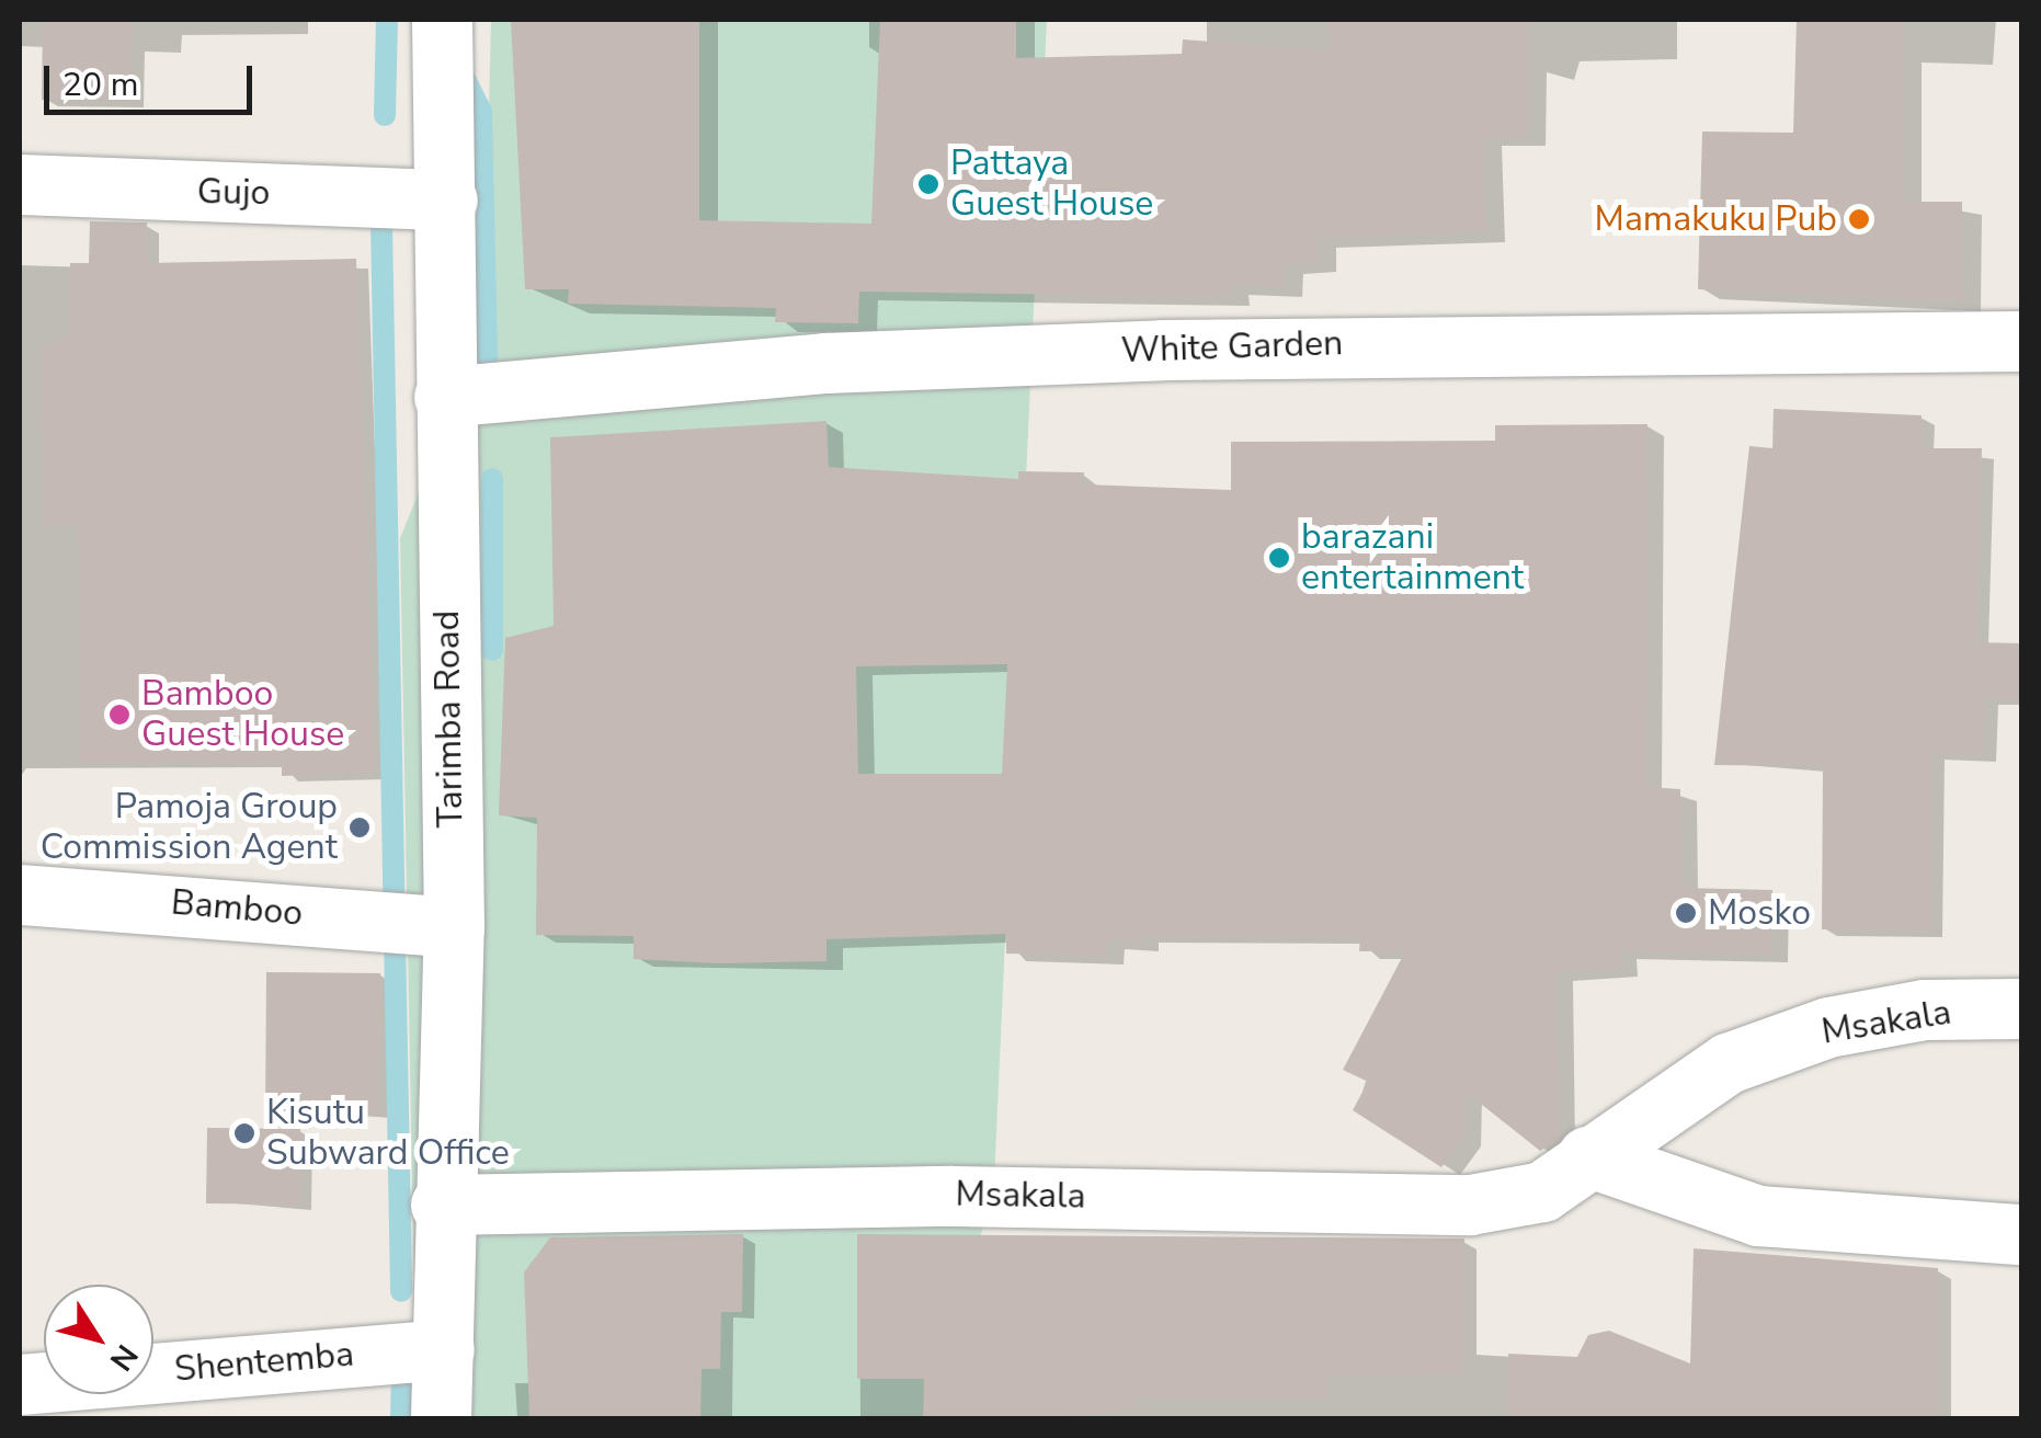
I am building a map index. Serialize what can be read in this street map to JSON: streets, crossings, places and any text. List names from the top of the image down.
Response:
{
  "streets": {
    "street": [
      "Gujo",
      "White Garden",
      "Tarimba Road",
      "Bamboo",
      "Msakala",
      "Shentemba"
    ]
  },
  "crossings": [
    ["Gujo", "Tarimba Road"],
    ["White Garden", "Tarimba Road"],
    ["Tarimba Road", "Bamboo"],
    ["Tarimba Road", "Msakala"],
    ["Tarimba Road", "Shentemba"]
  ],
  "places": [
    "Pattaya Guest House",
    "Mamakuku Pub",
    "barazani entertainment",
    "Bamboo Guest House",
    "Pamoja Group Commission Agent",
    "Mosko",
    "Kisutu Subward Office"
  ],
  "scale_bar": "20 m",
  "north": "bottom right"
}
